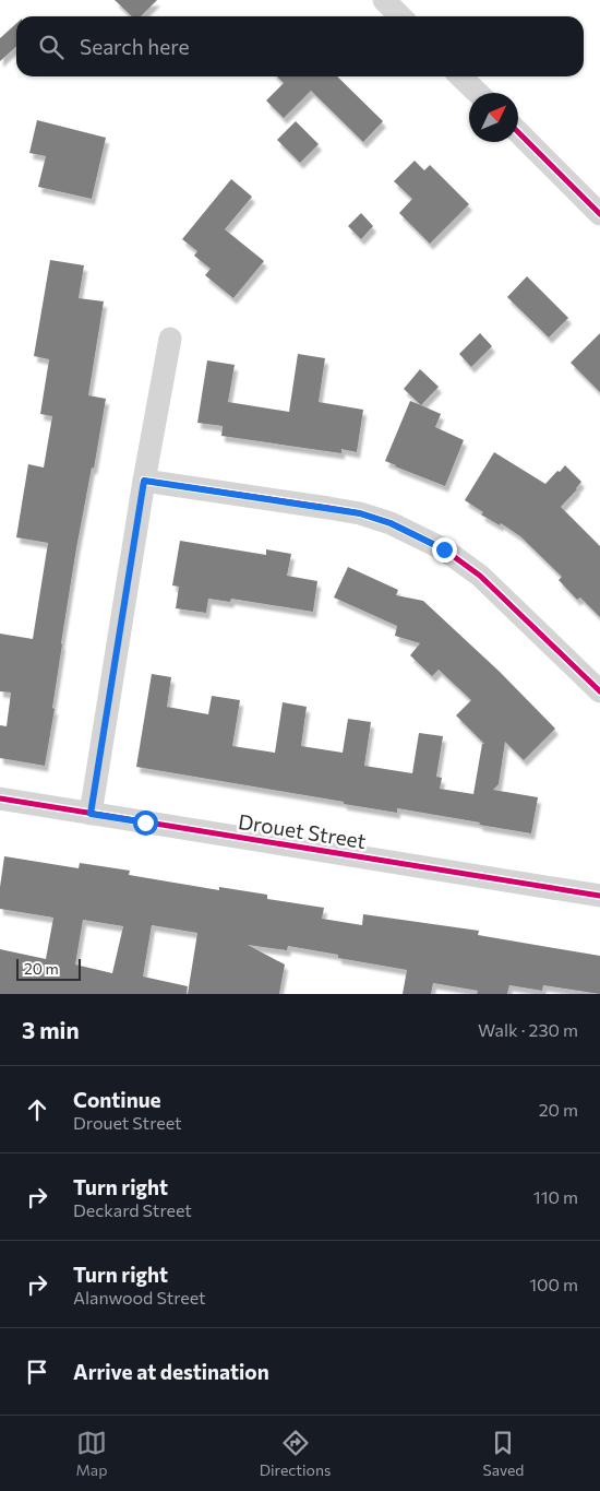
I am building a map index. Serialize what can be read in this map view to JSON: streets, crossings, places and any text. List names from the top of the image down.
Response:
{
  "streets": {
    "street": ["Drouet Street"]
  },
  "scale_bar": "20 m",
  "north": "top right",
  "page": {
    "search": "Search here",
    "scale": "20 m",
    "heading": ["3 min", "Walk · 230 m"],
    "list": [
      ["Continue", "Drouet Street", "20 m"],
      ["Turn right", "Deckard Street", "110 m"],
      ["Turn right", "Alanwood Street", "100 m"],
      "Arrive at destination"
    ],
    "nav": ["Map", "Directions", "Saved"]
  }
}
